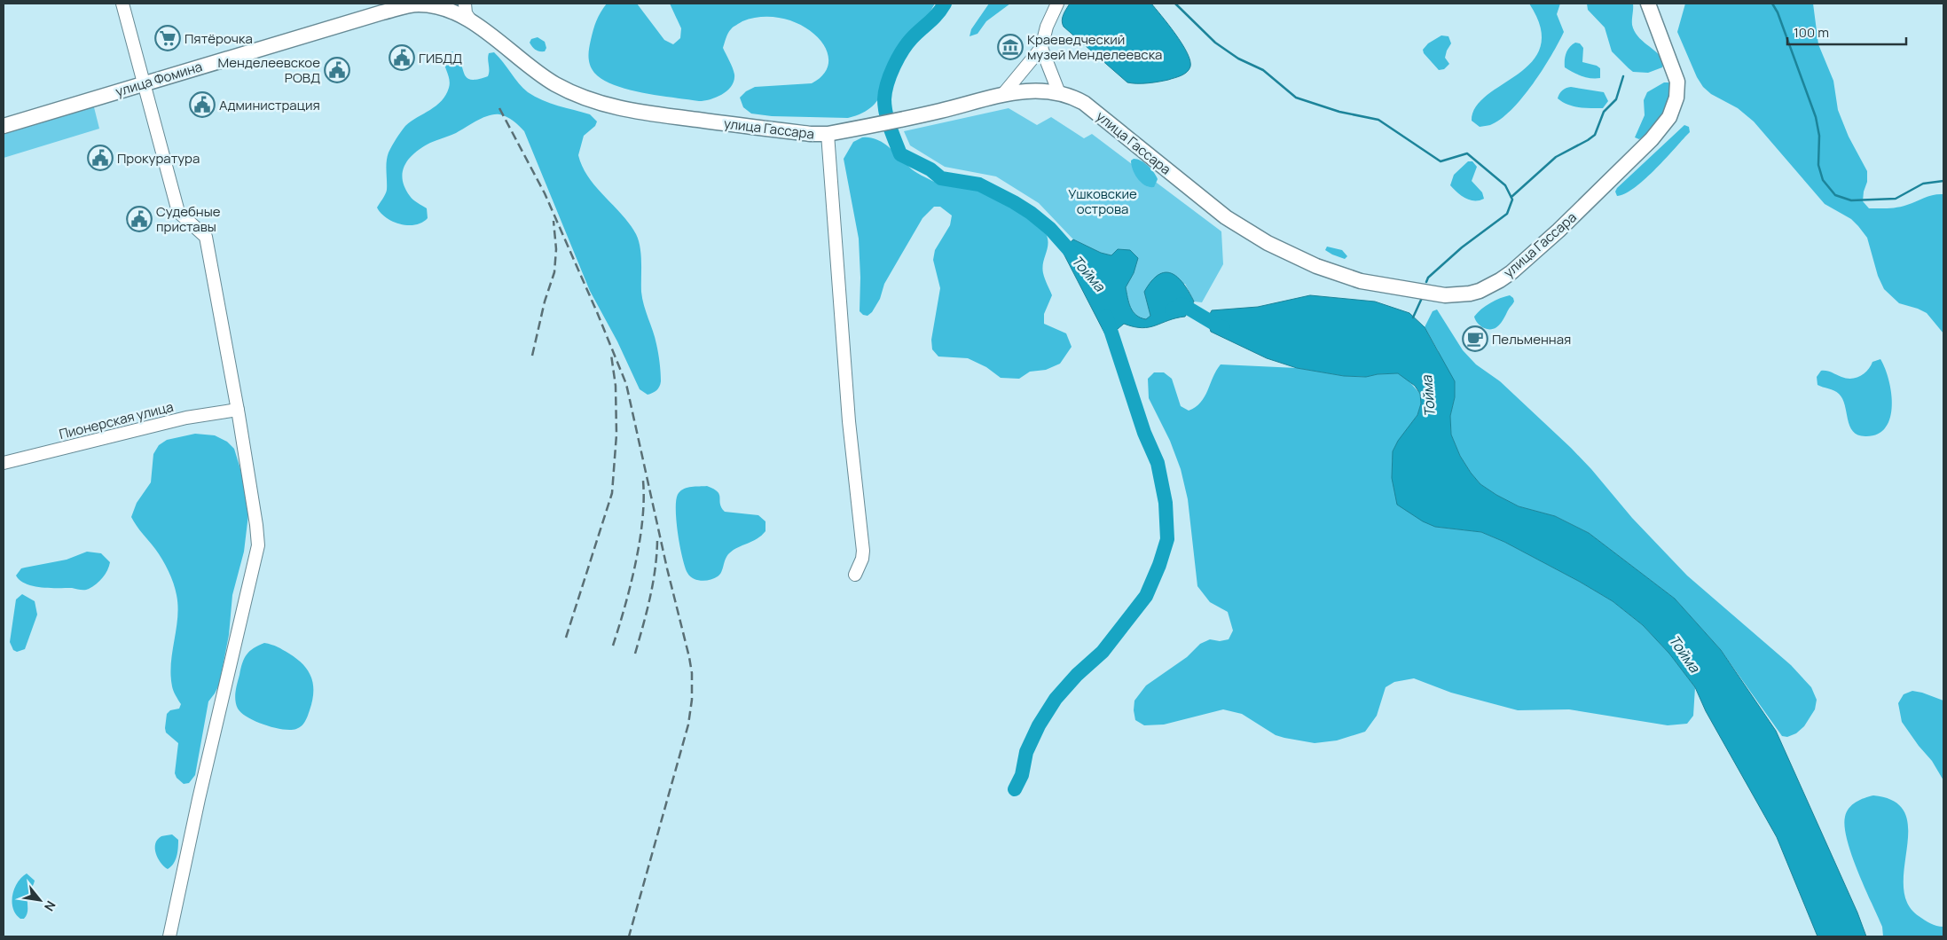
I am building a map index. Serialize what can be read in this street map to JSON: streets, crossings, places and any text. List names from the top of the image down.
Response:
{
  "streets": {
    "main road": ["улица Фомина", "улица Гассара"],
    "street": ["Пионерская улица"]
  },
  "crossings": [
    ["улица Фомина", "улица Гассара"]
  ],
  "water": ["Тойма"],
  "parks": ["Ушковские острова"],
  "places": {
    "supermarket": ["Пятёрочка"],
    "museum": ["Краеведческий музей Менделеевска"],
    "public building": [
      "ГИБДД",
      "Менделеевское РОВД",
      "Администрация",
      "Прокуратура",
      "Судебные приставы"
    ],
    "cafe": ["Пельменная"]
  },
  "scale_bar": "100 m",
  "north": "bottom right"
}
